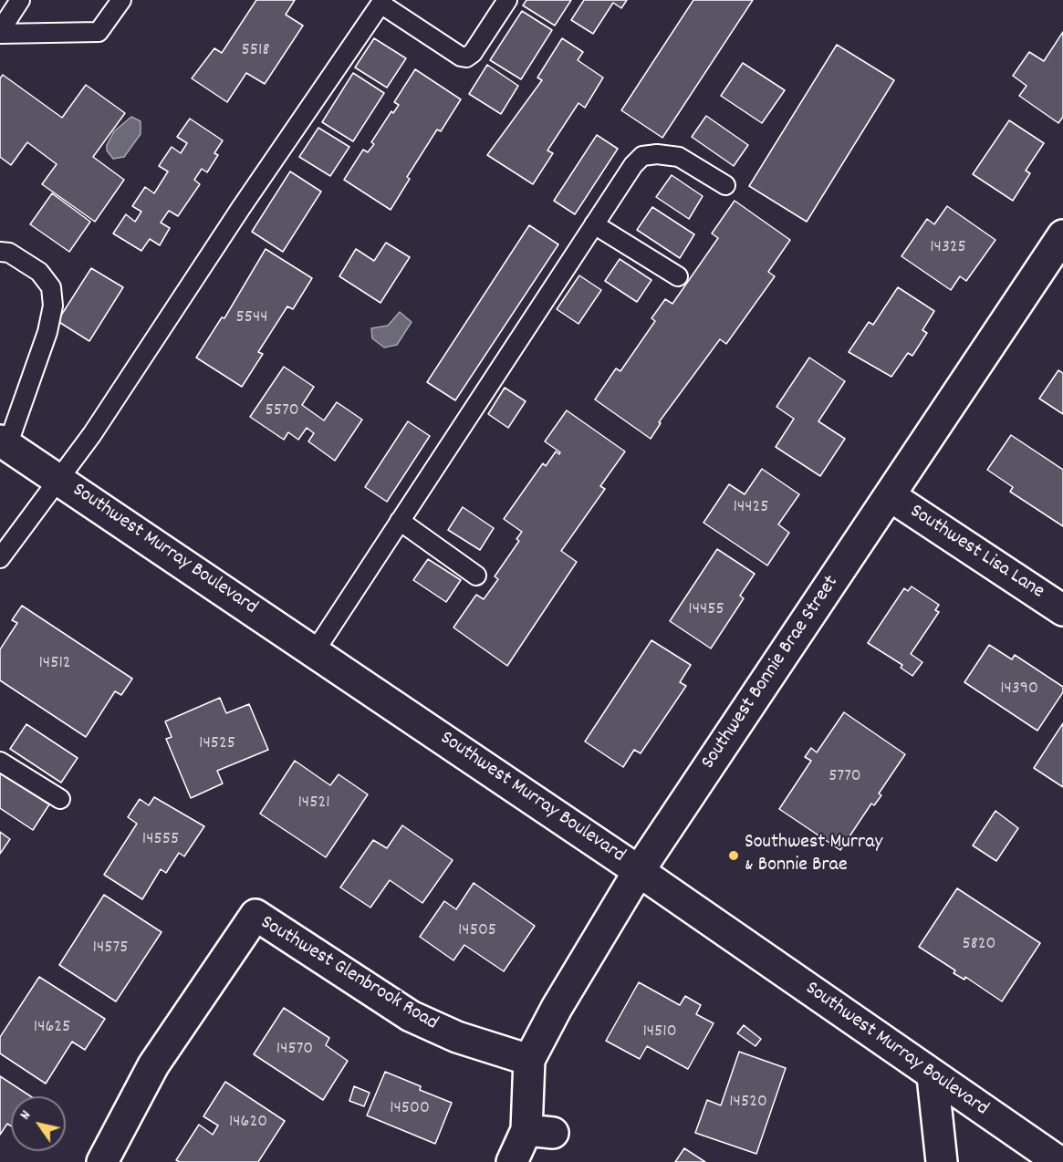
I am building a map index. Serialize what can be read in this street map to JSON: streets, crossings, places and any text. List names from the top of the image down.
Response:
{
  "streets": {
    "street": [
      "Southwest Murray Boulevard",
      "Southwest Lisa Lane",
      "Southwest Bonnie Brae Street",
      "Southwest Glenbrook Road"
    ]
  },
  "crossings": [
    ["Southwest Murray Boulevard", "Southwest Bonnie Brae Street"],
    ["Southwest Lisa Lane", "Southwest Bonnie Brae Street"],
    ["Southwest Bonnie Brae Street", "Southwest Glenbrook Road"]
  ],
  "places": ["Southwest Murray & Bonnie Brae"],
  "house_numbers": [
    "5518",
    "14325",
    "5544",
    "5570",
    "14425",
    "14455",
    "14512",
    "14390",
    "14525",
    "5770",
    "14521",
    "14555",
    "14505",
    "5820",
    "14575",
    "14625",
    "14510",
    "14570",
    "14520",
    "14500",
    "14620"
  ],
  "north": "top left"
}
